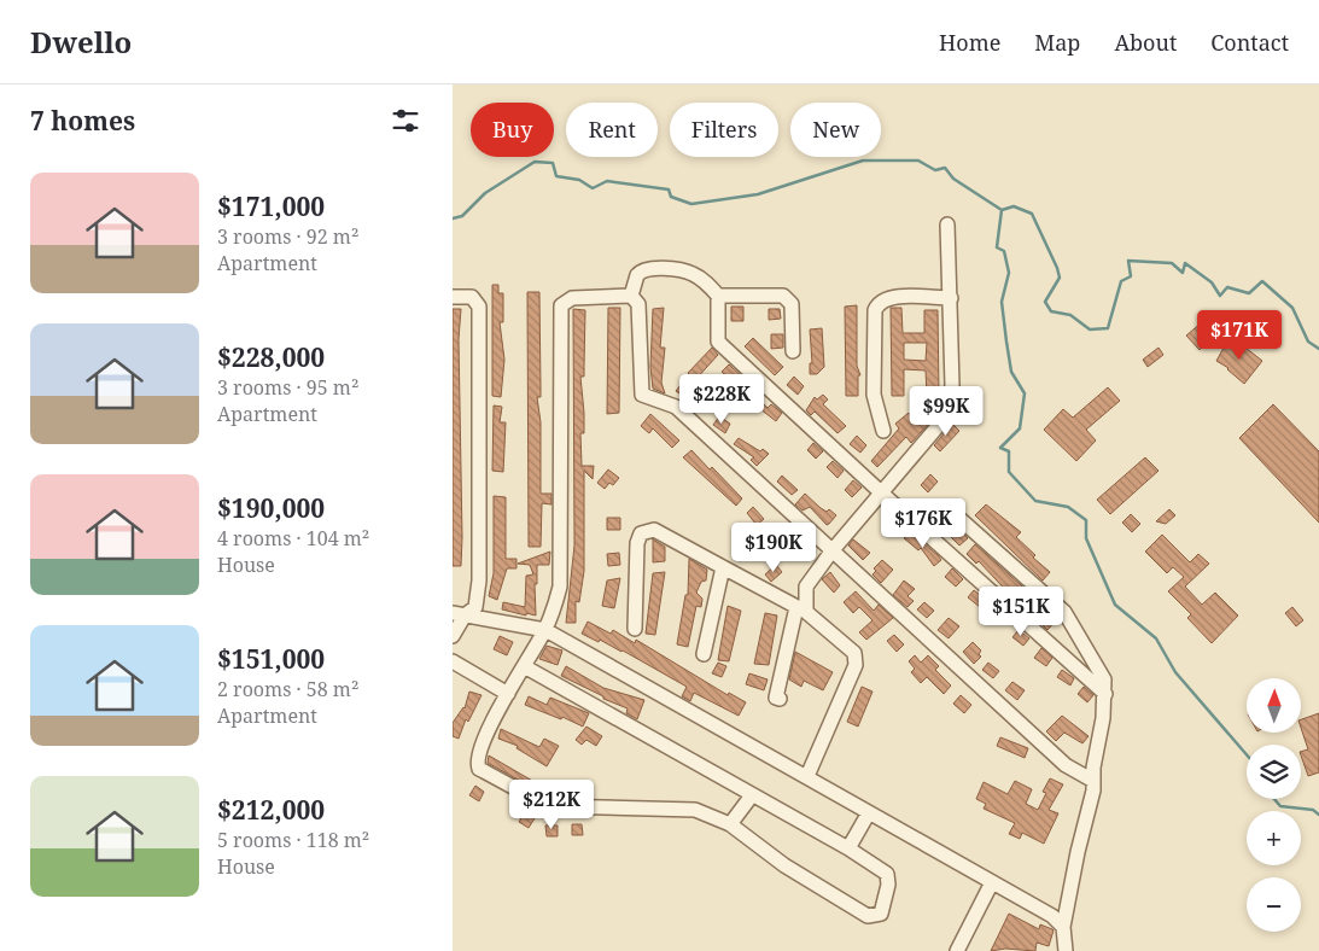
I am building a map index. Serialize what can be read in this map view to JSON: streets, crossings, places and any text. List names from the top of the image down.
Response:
{
  "north": "top",
  "page": {
    "header": "Dwello",
    "nav": [
      "Home",
      "Map",
      "About",
      "Contact"
    ],
    "heading": "7 homes",
    "chip": [
      "Buy",
      "Rent",
      "Filters",
      "New"
    ],
    "list": [
      {
        "name": "$171,000",
        "note": "3 rooms · 92 m² · Apartment"
      },
      {
        "name": "$228,000",
        "note": "3 rooms · 95 m² · Apartment"
      },
      {
        "name": "$190,000",
        "note": "4 rooms · 104 m² · House"
      },
      {
        "name": "$151,000",
        "note": "2 rooms · 58 m² · Apartment"
      },
      {
        "name": "$212,000",
        "note": "5 rooms · 118 m² · House"
      }
    ],
    "price": [
      "$171K",
      "$228K",
      "$99K",
      "$176K",
      "$190K",
      "$151K",
      "$212K"
    ],
    "map_buttons": ["+", "−"]
  }
}
